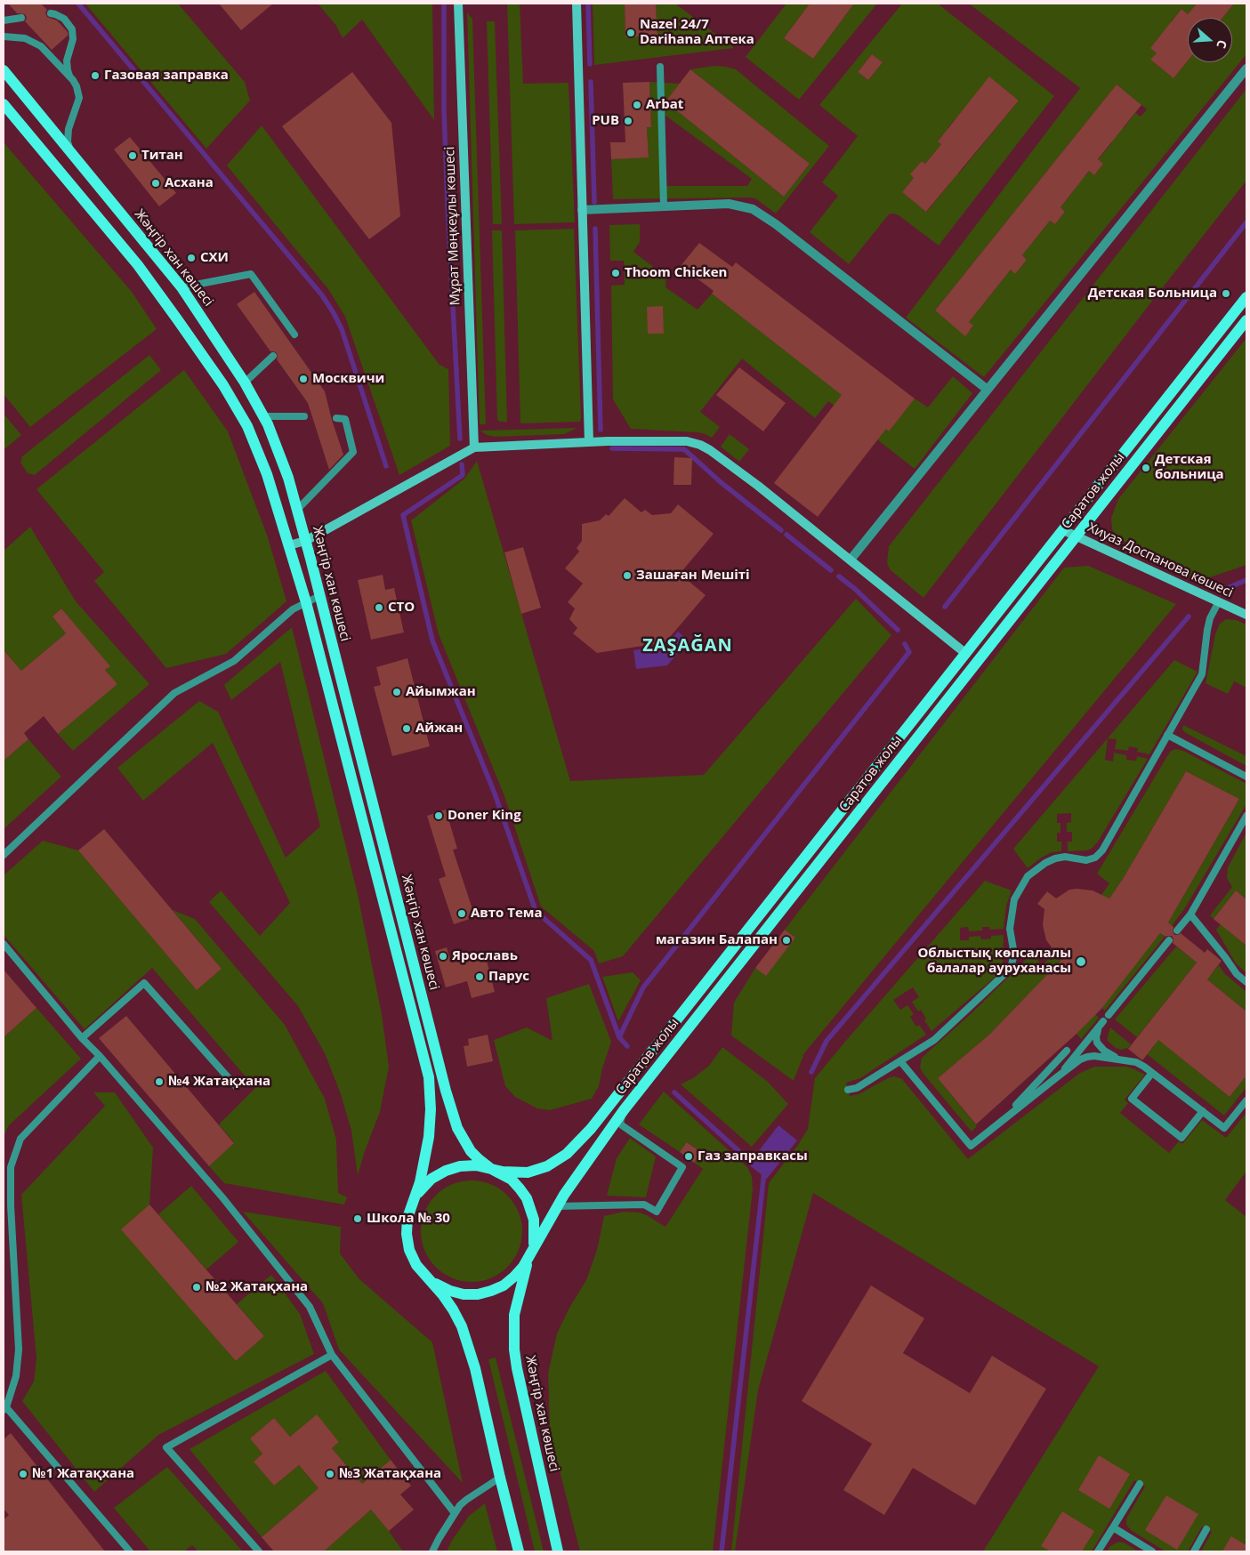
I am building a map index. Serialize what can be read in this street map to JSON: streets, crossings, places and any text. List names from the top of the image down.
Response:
{
  "streets": {
    "main road": [
      "Мұрат Мөңкеұлы көшесі",
      "Жәңгір хан көшесі",
      "Саратов жолы",
      "Хиуаз Доспанова көшесі"
    ]
  },
  "crossings": [
    ["Жәңгір хан көшесі", "Саратов жолы"],
    ["Саратов жолы", "Хиуаз Доспанова көшесі"]
  ],
  "districts": ["ZAŞAĞAN"],
  "places": [
    "Nazel 24/7 Darihana Аптека",
    "Газовая заправка",
    "Arbat",
    "PUB",
    "Титан",
    "Асхана",
    "СХИ",
    "Thoom Chicken",
    "Детская Больница",
    "Москвичи",
    "Детская больница",
    "Зашаған Мешіті",
    "СТО",
    "Айымжан",
    "Айжан",
    "Doner King",
    "Авто Тема",
    "магазин Балапан",
    "Ярославь",
    "Облыстық көпсалалы балалар ауруханасы",
    "Парус",
    "№4 Жатақхана",
    "Газ заправкасы",
    "Школа № 30",
    "№2 Жатақхана",
    "№1 Жатақхана",
    "№3 Жатақхана"
  ],
  "north": "right"
}
